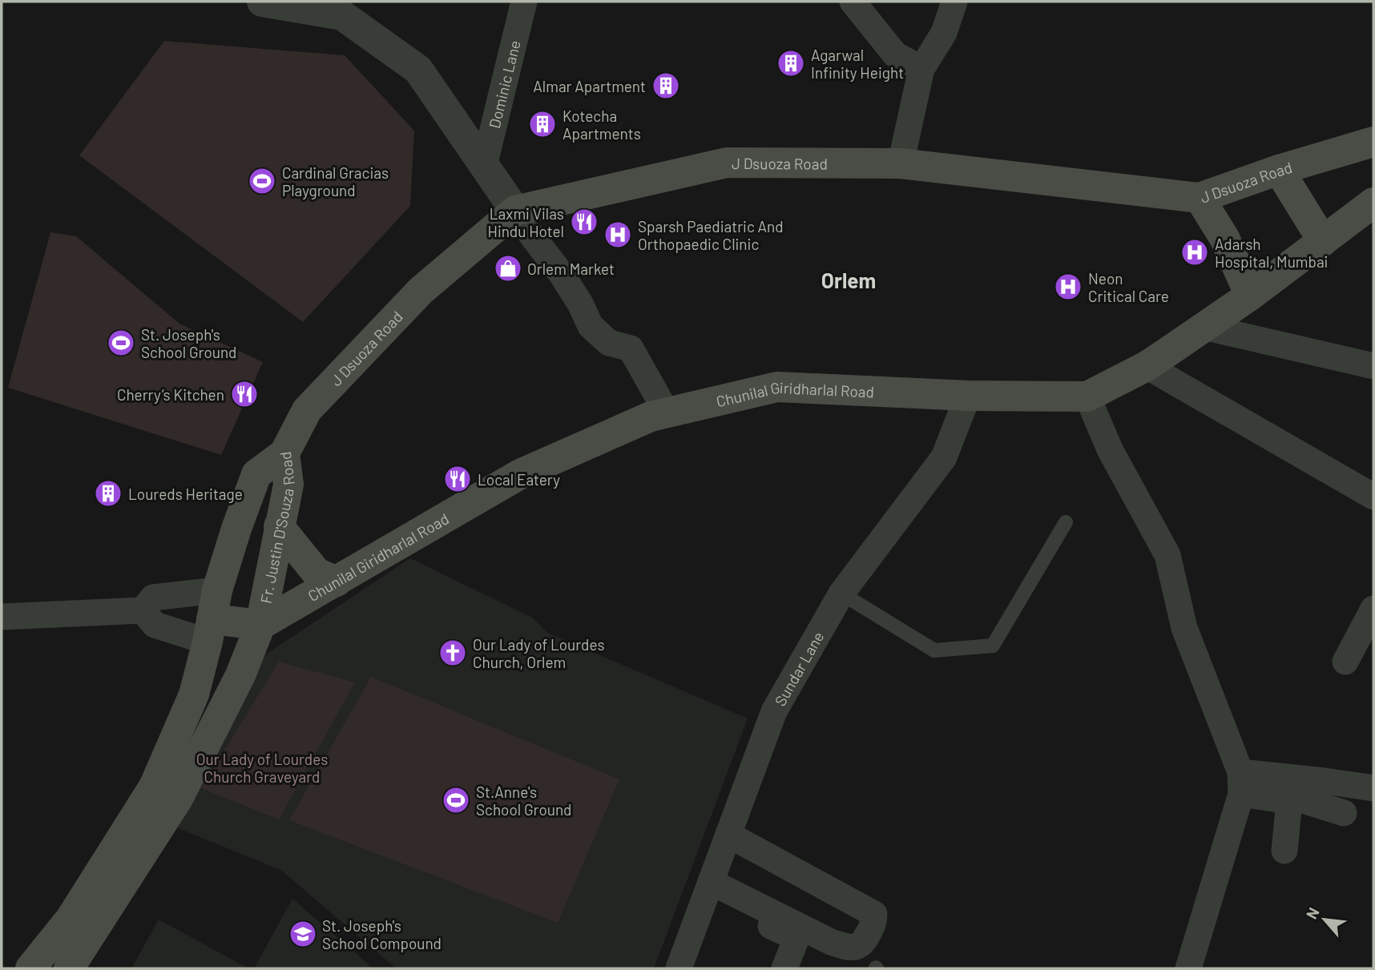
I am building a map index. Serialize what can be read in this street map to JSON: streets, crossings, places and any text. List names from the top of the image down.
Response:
{
  "streets": {
    "main road": ["J Dsuoza Road", "Chunilal Giridharlal Road", "Fr. Justin D'Souza Road"],
    "street": ["Dominic Lane", "Sundar Lane"]
  },
  "crossings": [
    ["J Dsuoza Road", "Fr. Justin D'Souza Road"],
    ["Chunilal Giridharlal Road", "Fr. Justin D'Souza Road"],
    ["Chunilal Giridharlal Road", "Sundar Lane"]
  ],
  "districts": ["Orlem"],
  "parks": ["Our Lady of Lourdes Church Graveyard"],
  "places": {
    "building": [
      "Agarwal Infinity Height",
      "Almar Apartment",
      "Kotecha Apartments",
      "Loureds Heritage"
    ],
    "sports": ["Cardinal Gracias Playground", "St. Joseph's School Ground", "St.Anne's School Ground"],
    "restaurant": ["Laxmi Vilas Hindu Hotel", "Cherry’s Kitchen", "Local Eatery"],
    "hospital": ["Sparsh Paediatric And Orthopaedic Clinic", "Adarsh Hospital, Mumbai", "Neon Critical Care"],
    "shop": ["Orlem Market"],
    "church": ["Our Lady of Lourdes Church, Orlem"],
    "school or university": ["St. Joseph's School Compound"]
  },
  "north": "top left"
}
